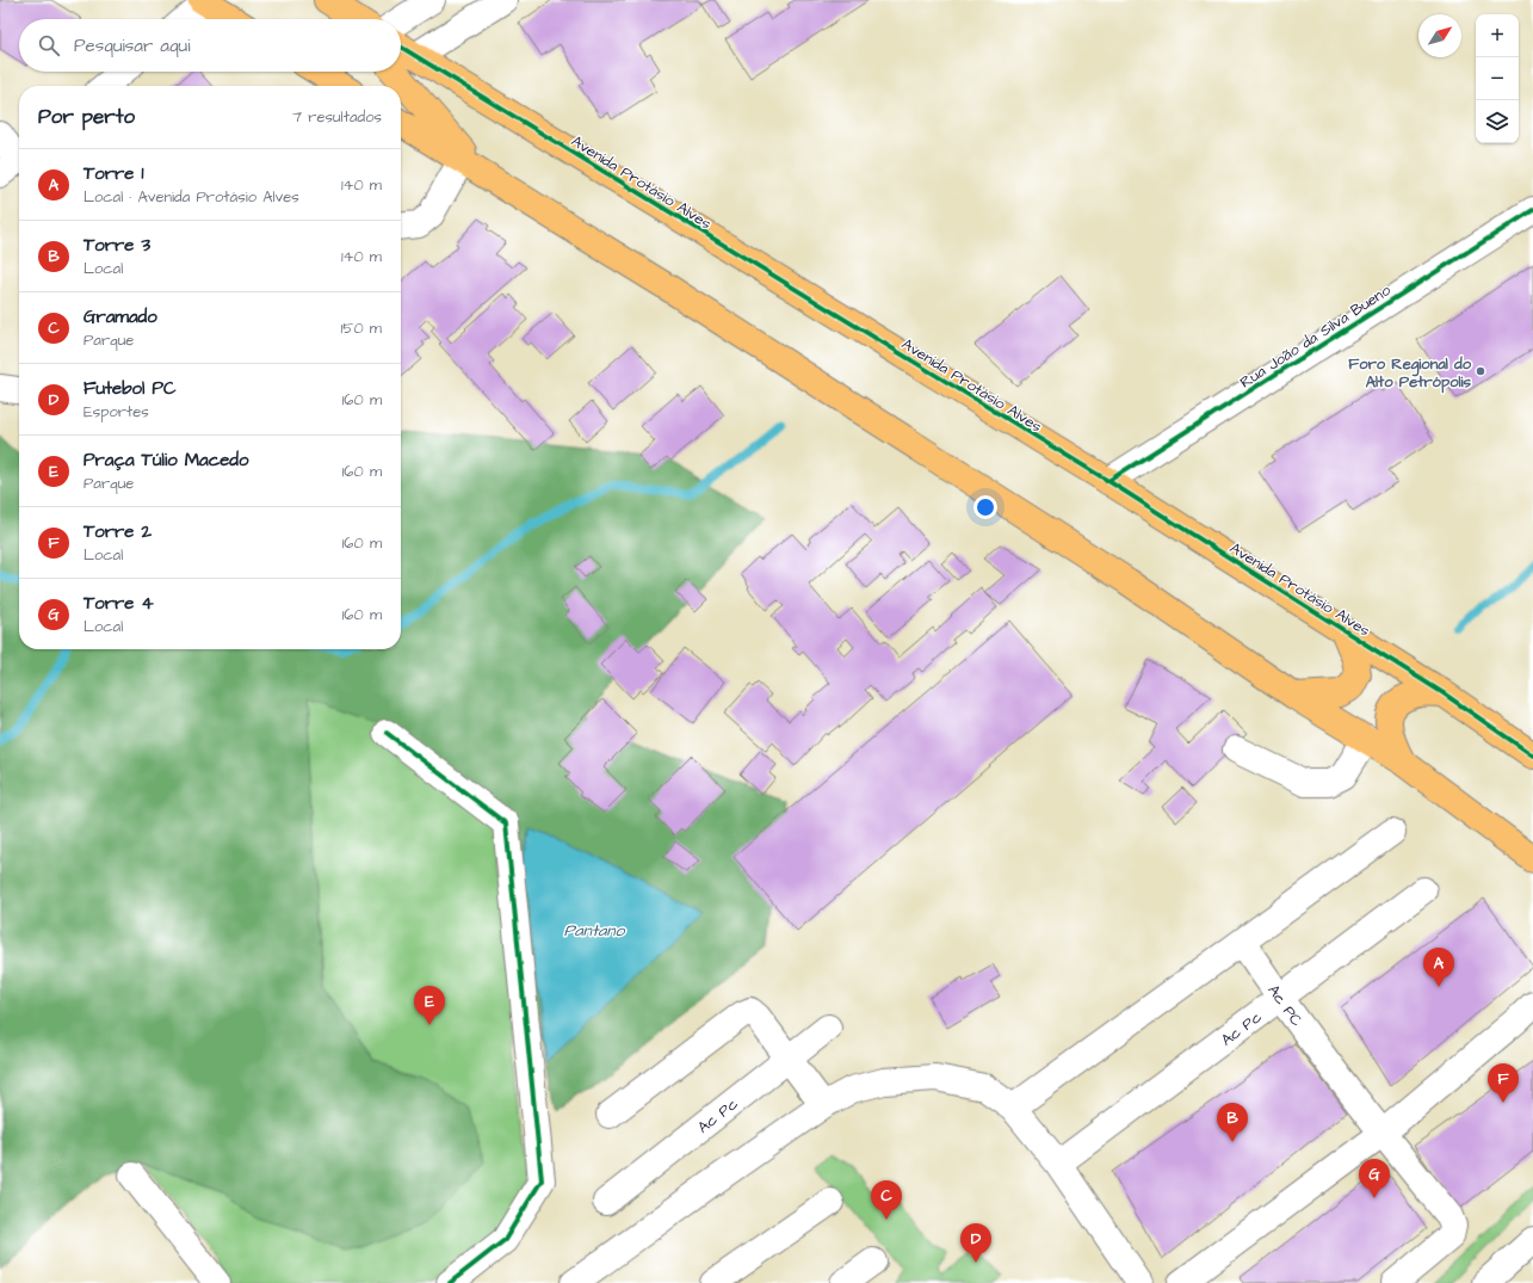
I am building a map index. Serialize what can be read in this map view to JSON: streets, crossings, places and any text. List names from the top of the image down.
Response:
{
  "streets": {
    "main road": ["Avenida Protásio Alves"],
    "street": ["Rua João da Silva Bueno", "Ac PC", "Ac Pc"]
  },
  "crossings": [
    ["Avenida Protásio Alves", "Rua João da Silva Bueno"],
    ["Ac PC", "Ac Pc"]
  ],
  "water": ["Pantano"],
  "places": ["Foro Regional do Alto Petrópolis"],
  "north": "top right",
  "page": {
    "map_buttons": ["+", "−"],
    "search": "Pesquisar aqui",
    "heading": ["Por perto", "7 resultados"],
    "list": [
      {
        "mark": "A",
        "name": "Torre 1",
        "note": "Local · Avenida Protásio Alves",
        "value": "140 m"
      },
      {
        "mark": "B",
        "name": "Torre 3",
        "note": "Local",
        "value": "140 m"
      },
      {
        "mark": "C",
        "name": "Gramado",
        "note": "Parque",
        "value": "150 m"
      },
      {
        "mark": "D",
        "name": "Futebol PC",
        "note": "Esportes",
        "value": "160 m"
      },
      {
        "mark": "E",
        "name": "Praça Túlio Macedo",
        "note": "Parque",
        "value": "160 m"
      },
      {
        "mark": "F",
        "name": "Torre 2",
        "note": "Local",
        "value": "160 m"
      },
      {
        "mark": "G",
        "name": "Torre 4",
        "note": "Local",
        "value": "160 m"
      }
    ],
    "pins": [
      "A",
      "E",
      "F",
      "B",
      "G",
      "C",
      "D"
    ]
  }
}
